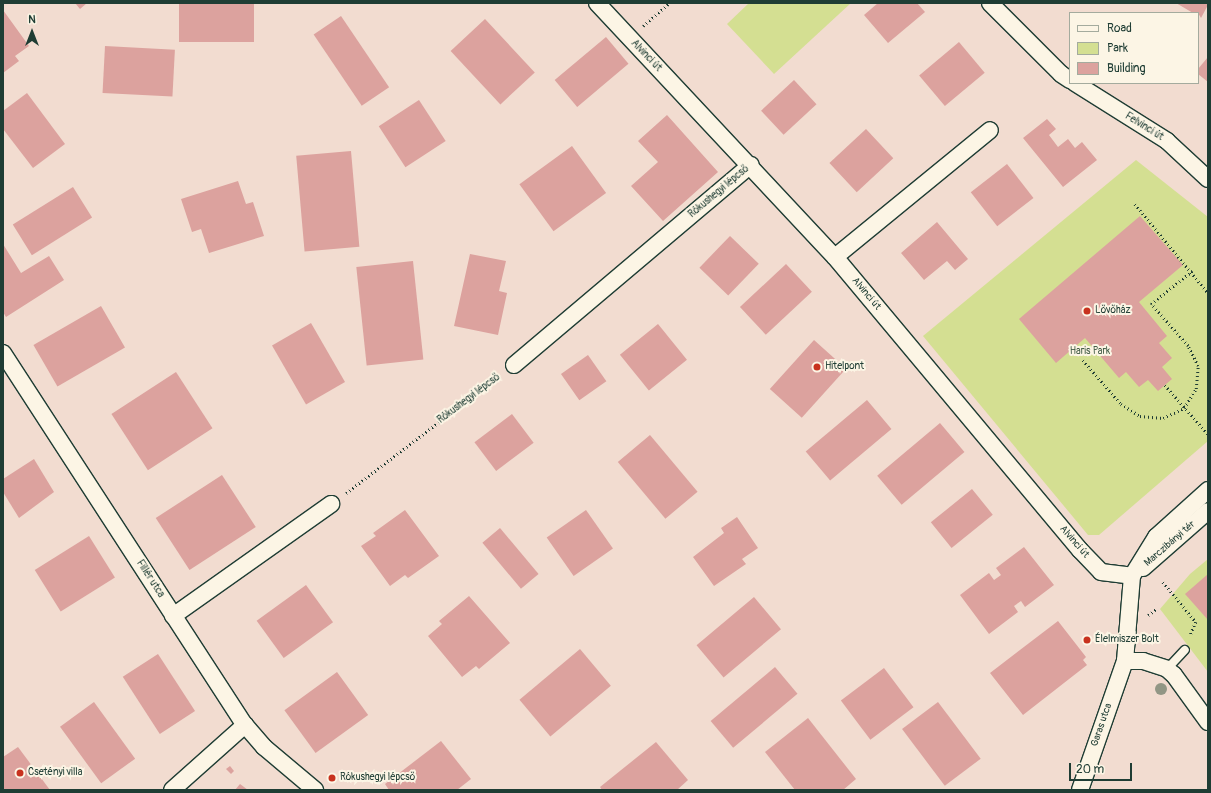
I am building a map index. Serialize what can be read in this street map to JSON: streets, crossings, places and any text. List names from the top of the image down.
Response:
{
  "streets": {
    "street": [
      "Alvinci út",
      "Felvinci út",
      "Rókushegyi lépcső",
      "Marczibányi tér",
      "Fillér utca",
      "Garas utca"
    ]
  },
  "crossings": [
    ["Alvinci út", "Rókushegyi lépcső"],
    ["Alvinci út", "Marczibányi tér"],
    ["Marczibányi tér", "Garas utca"]
  ],
  "parks": ["Haris Park"],
  "places": [
    "Lővőház",
    "Hitelpont",
    "Élelmiszer Bolt",
    "Csetényi villa",
    "Rókushegyi lépcső"
  ],
  "legend": ["Road", "Park", "Building"],
  "scale_bar": "20 m",
  "north": "top"
}
